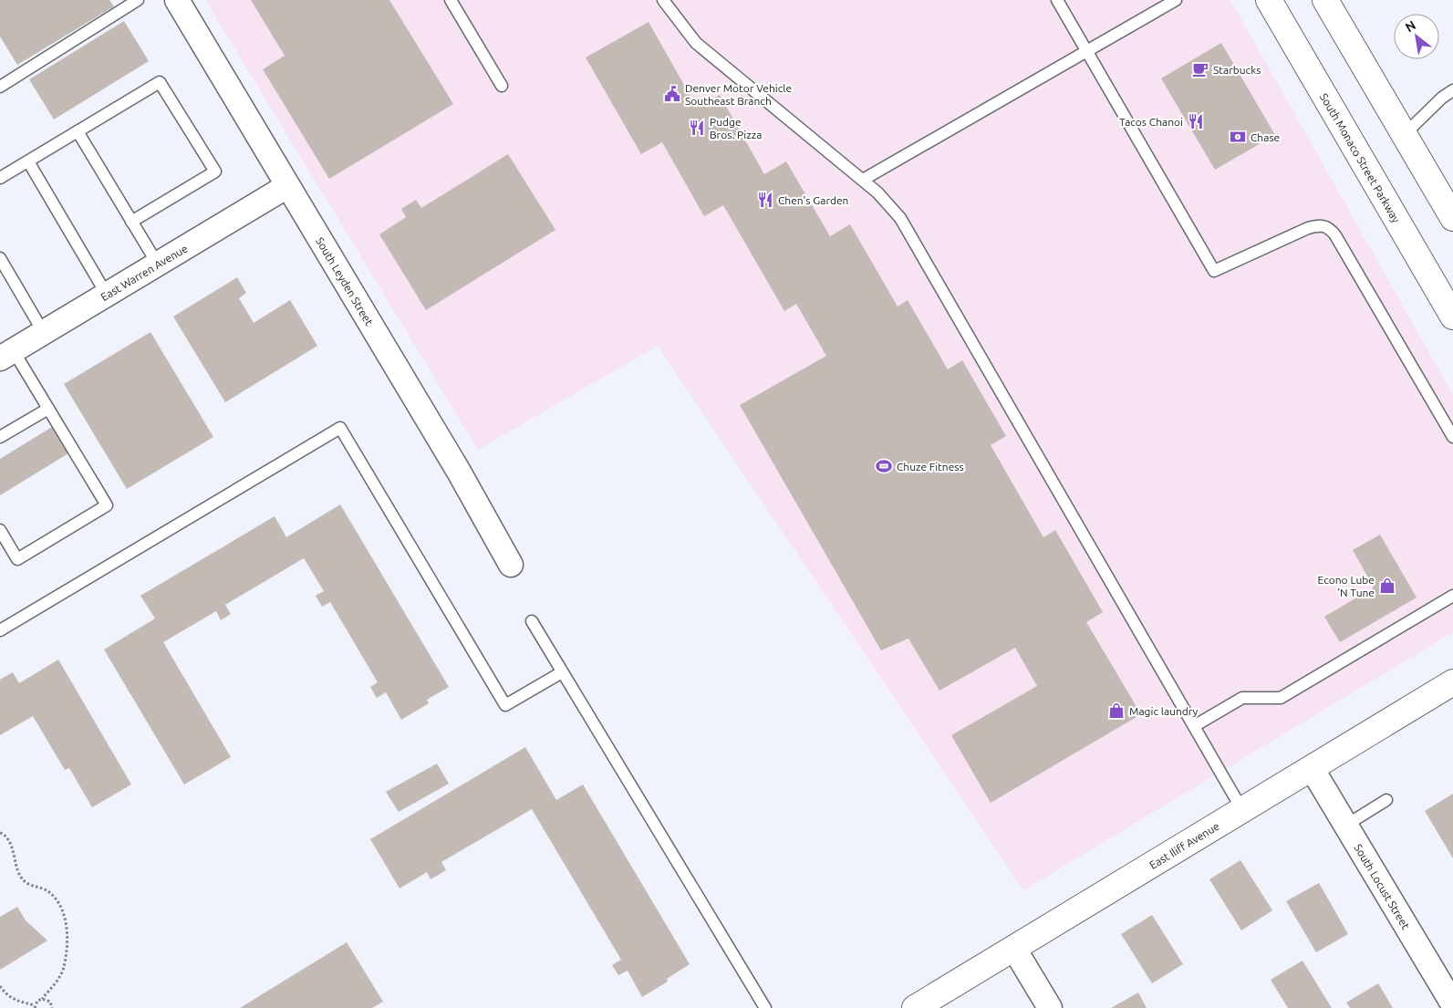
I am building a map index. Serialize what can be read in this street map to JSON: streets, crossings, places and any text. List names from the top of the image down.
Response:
{
  "streets": {
    "street": [
      "South Monaco Street Parkway",
      "East Warren Avenue",
      "South Leyden Street",
      "East Iliff Avenue",
      "South Locust Street"
    ]
  },
  "crossings": [
    ["East Warren Avenue", "South Leyden Street"],
    ["East Iliff Avenue", "South Locust Street"]
  ],
  "places": {
    "cafe": ["Starbucks"],
    "public building": ["Denver Motor Vehicle Southeast Branch"],
    "restaurant": ["Tacos Chanoi", "Pudge Bros. Pizza", "Chen's Garden"],
    "bank": ["Chase"],
    "sports": ["Chuze Fitness"],
    "shop": ["Econo Lube 'N Tune", "Magic laundry"]
  },
  "north": "top left"
}
